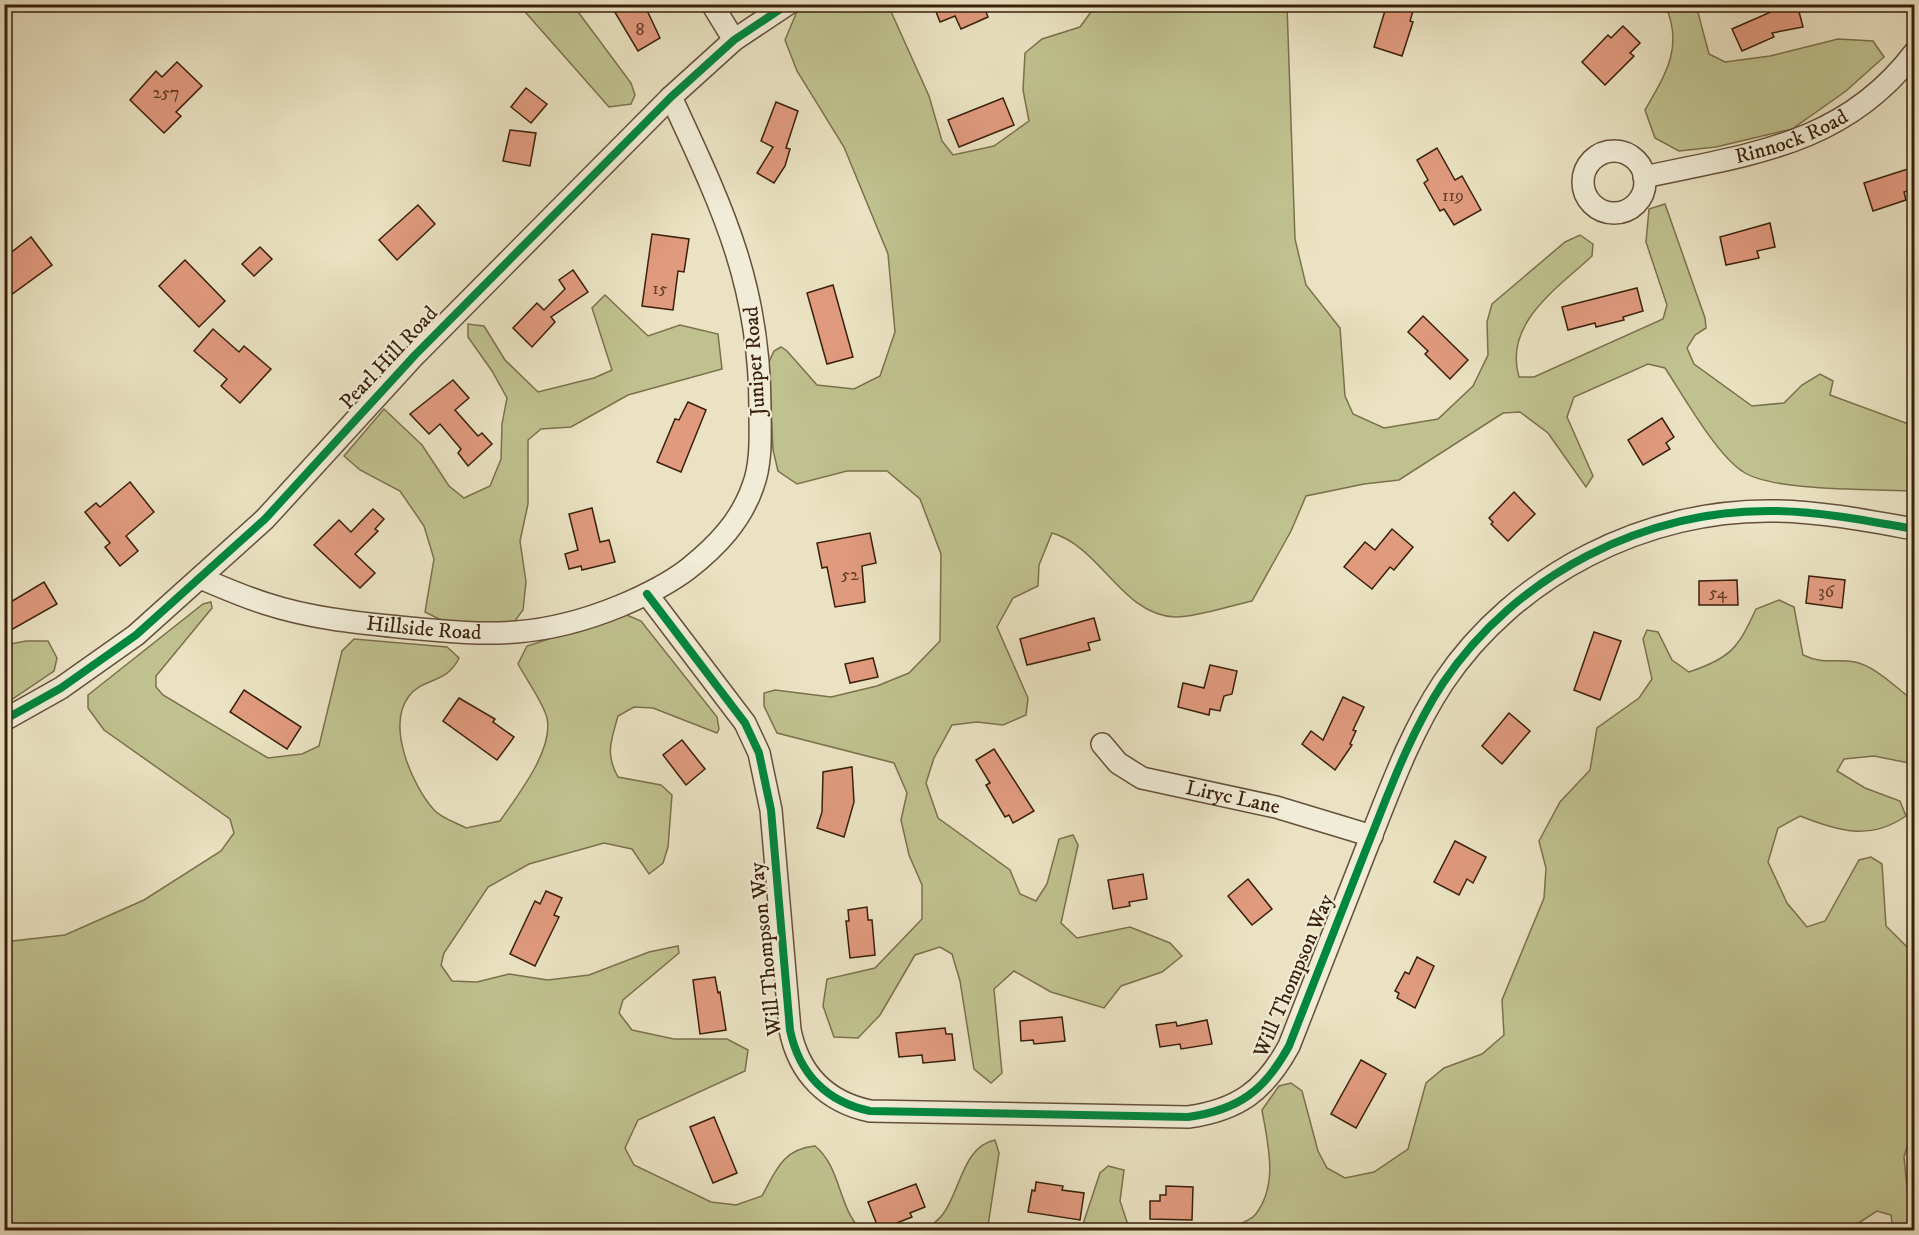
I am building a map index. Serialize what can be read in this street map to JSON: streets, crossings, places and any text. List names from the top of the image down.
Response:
{
  "streets": {
    "street": [
      "Rinnock Road",
      "Pearl Hill Road",
      "Juniper Road",
      "Hillside Road",
      "Liryc Lane",
      "Will Thompson Way"
    ]
  },
  "crossings": [
    ["Pearl Hill Road", "Juniper Road"],
    ["Pearl Hill Road", "Hillside Road"],
    ["Juniper Road", "Hillside Road"],
    ["Juniper Road", "Will Thompson Way"],
    ["Hillside Road", "Will Thompson Way"],
    ["Liryc Lane", "Will Thompson Way"]
  ],
  "house_numbers": [
    "8",
    "257",
    "119",
    "15",
    "52",
    "36",
    "54"
  ]
}
